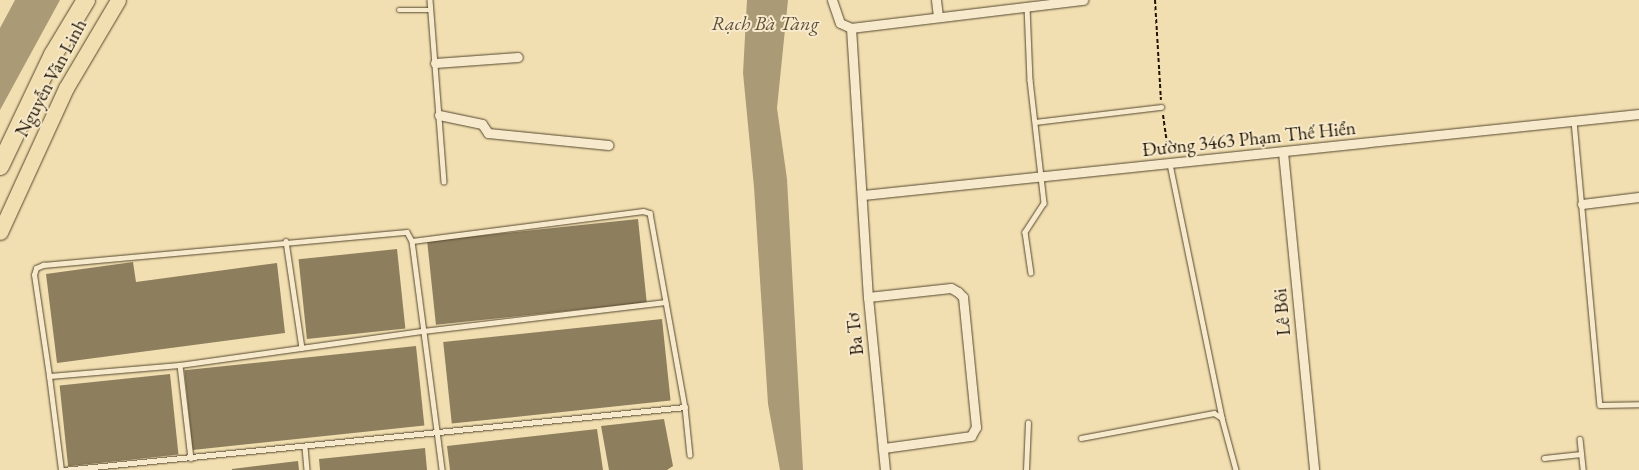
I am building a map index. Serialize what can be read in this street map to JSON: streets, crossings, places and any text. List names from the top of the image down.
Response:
{
  "streets": {
    "highway": ["Nguyễn Văn Linh"],
    "street": ["Đường 3463 Phạm Thế Hiển", "Lê Bôi", "Ba Tơ"]
  },
  "crossings": [
    ["Đường 3463 Phạm Thế Hiển", "Lê Bôi"],
    ["Đường 3463 Phạm Thế Hiển", "Ba Tơ"]
  ],
  "water": ["Rạch Bà Tàng"]
}
